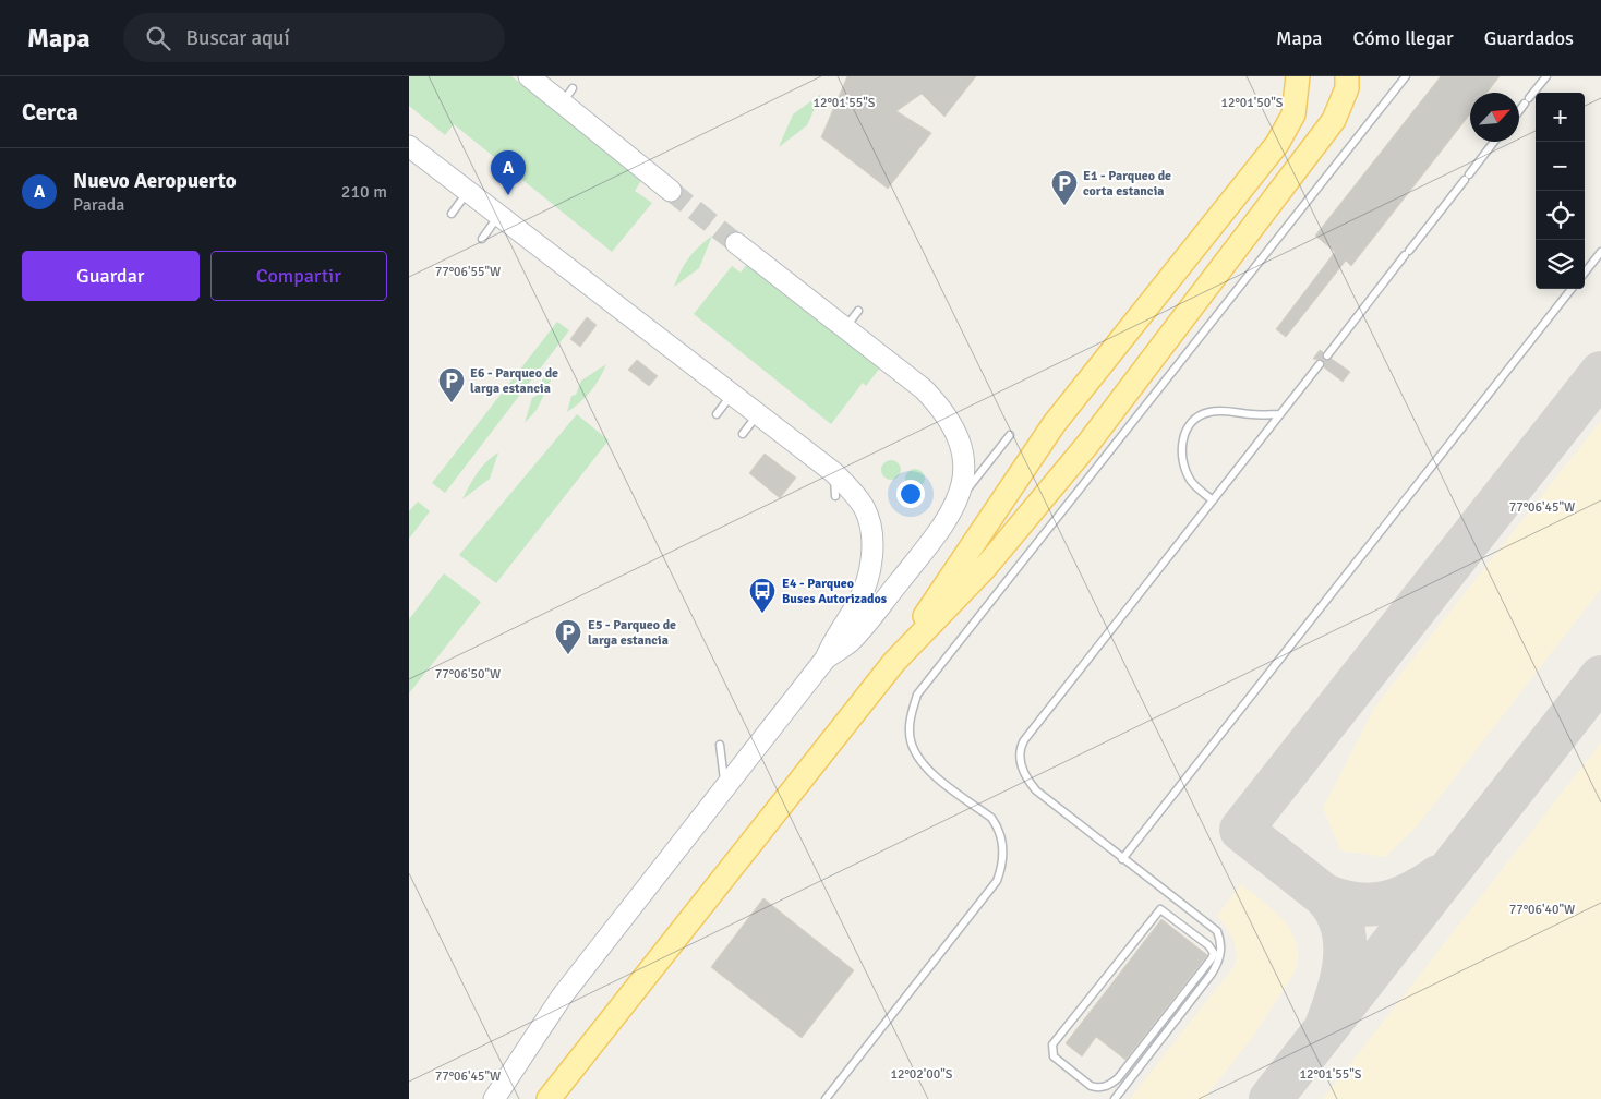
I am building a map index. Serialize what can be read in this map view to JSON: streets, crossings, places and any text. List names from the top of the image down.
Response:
{
  "places": {
    "parking": ["E1 - Parqueo de corta estancia", "E6 - Parqueo de larga estancia", "E5 - Parqueo de larga estancia"],
    "bus stop": ["E4 - Parqueo Buses Autorizados"]
  },
  "north": "top right",
  "page": {
    "header": "Mapa",
    "search": "Buscar aquí",
    "nav": ["Mapa", "Cómo llegar", "Guardados"],
    "heading": "Cerca",
    "map_buttons": ["+", "−"],
    "list": [
      {
        "mark": "A",
        "name": "Nuevo Aeropuerto",
        "note": "Parada",
        "value": "210 m"
      }
    ],
    "pins": "A",
    "buttons": ["Guardar", "Compartir"]
  },
  "coordinates": [
    "12°01'55\"S",
    "12°01'50\"S",
    "77°06'55\"W",
    "77°06'45\"W",
    "77°06'50\"W",
    "77°06'40\"W",
    "12°02'00\"S"
  ]
}
